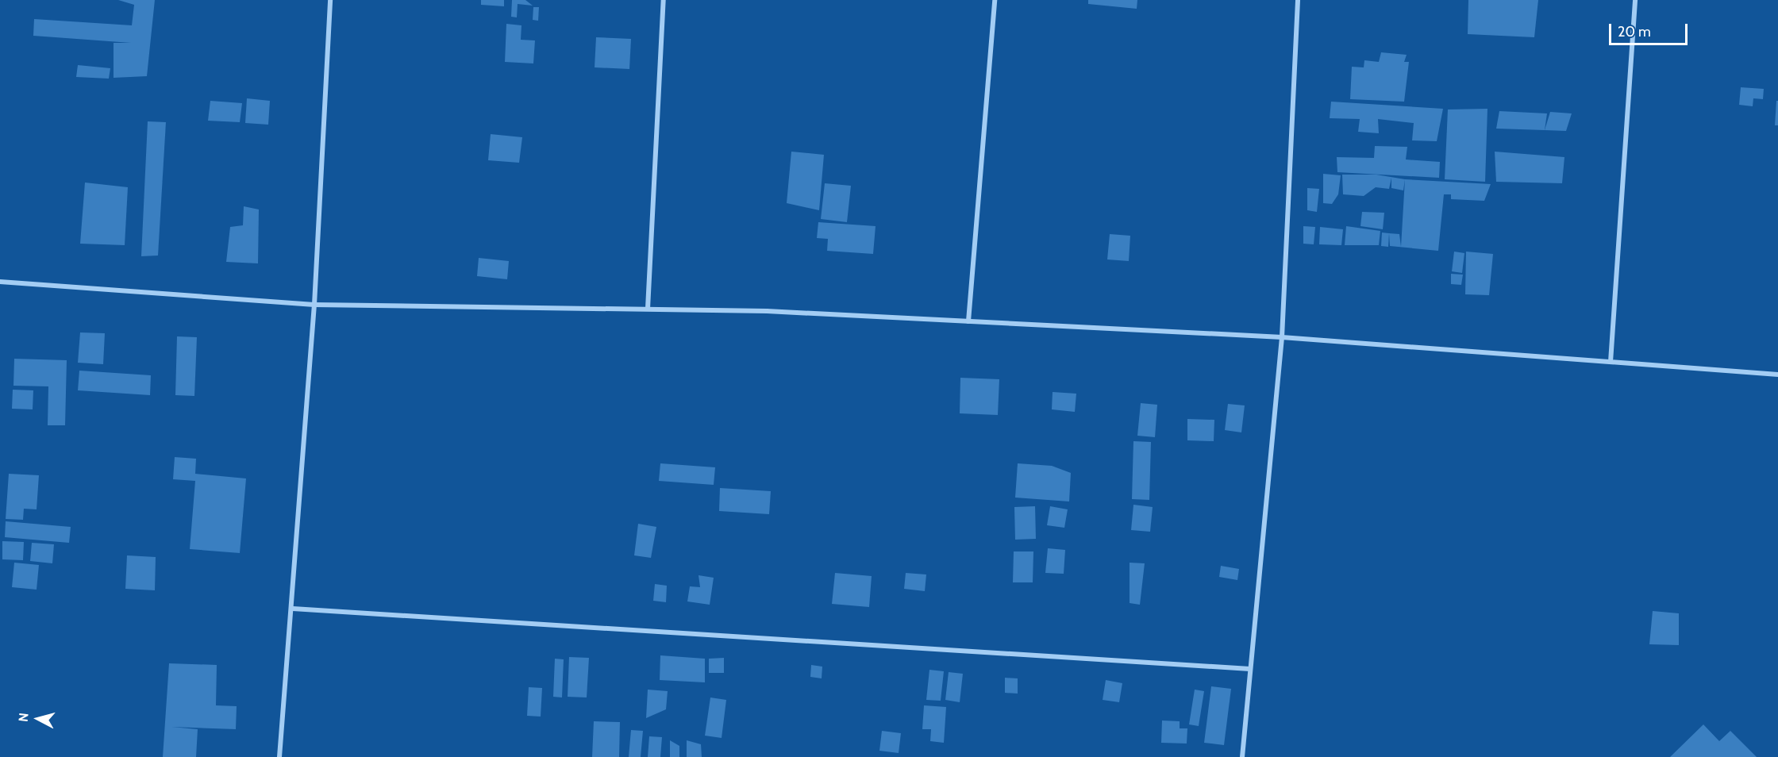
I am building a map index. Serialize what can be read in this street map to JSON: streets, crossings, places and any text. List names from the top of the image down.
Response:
{
  "scale_bar": "20 m",
  "north": "left"
}
